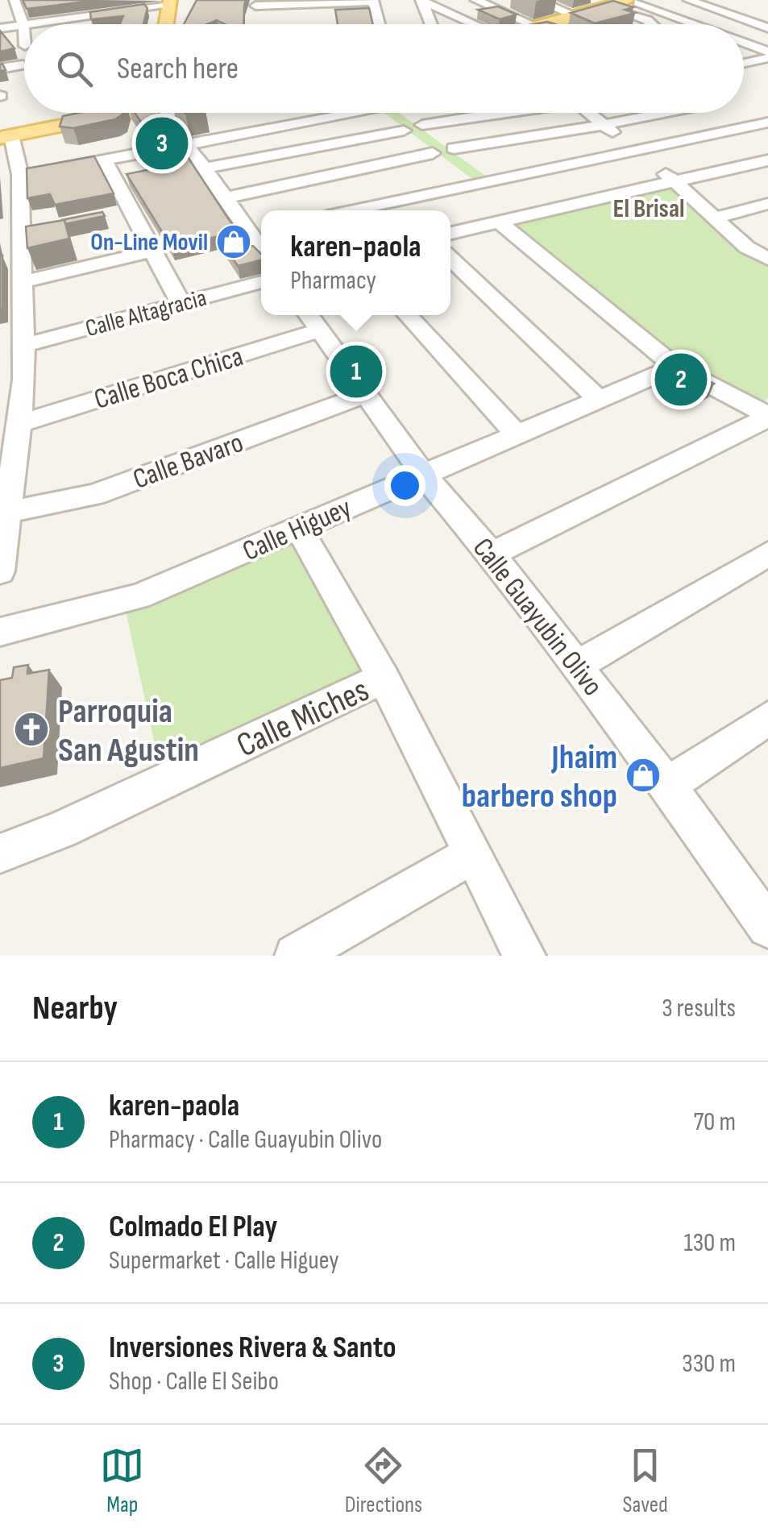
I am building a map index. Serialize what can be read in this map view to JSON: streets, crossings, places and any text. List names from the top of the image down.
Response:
{
  "streets": {
    "street": [
      "Calle Altagracia",
      "Calle Boca Chica",
      "Calle Bavaro",
      "Calle Higuey",
      "Calle Guayubin Olivo",
      "Calle Miches"
    ]
  },
  "crossings": [
    ["Calle Boca Chica", "Calle Guayubin Olivo"],
    ["Calle Bavaro", "Calle Guayubin Olivo"],
    ["Calle Higuey", "Calle Guayubin Olivo"]
  ],
  "districts": ["El Brisal"],
  "places": {
    "shop": ["On-Line Movil", "Jhaim barbero shop"],
    "church": ["Parroquia San Agustin"]
  },
  "page": {
    "search": "Search here",
    "pins": ["3", "1", "2"],
    "popup": ["karen-paola", "Pharmacy"],
    "heading": ["Nearby", "3 results"],
    "list": [
      {
        "mark": "1",
        "name": "karen-paola",
        "note": "Pharmacy · Calle Guayubin Olivo",
        "value": "70 m"
      },
      {
        "mark": "2",
        "name": "Colmado El Play",
        "note": "Supermarket · Calle Higuey",
        "value": "130 m"
      },
      {
        "mark": "3",
        "name": "Inversiones Rivera & Santo",
        "note": "Shop · Calle El Seibo",
        "value": "330 m"
      }
    ],
    "nav": ["Map", "Directions", "Saved"]
  }
}
